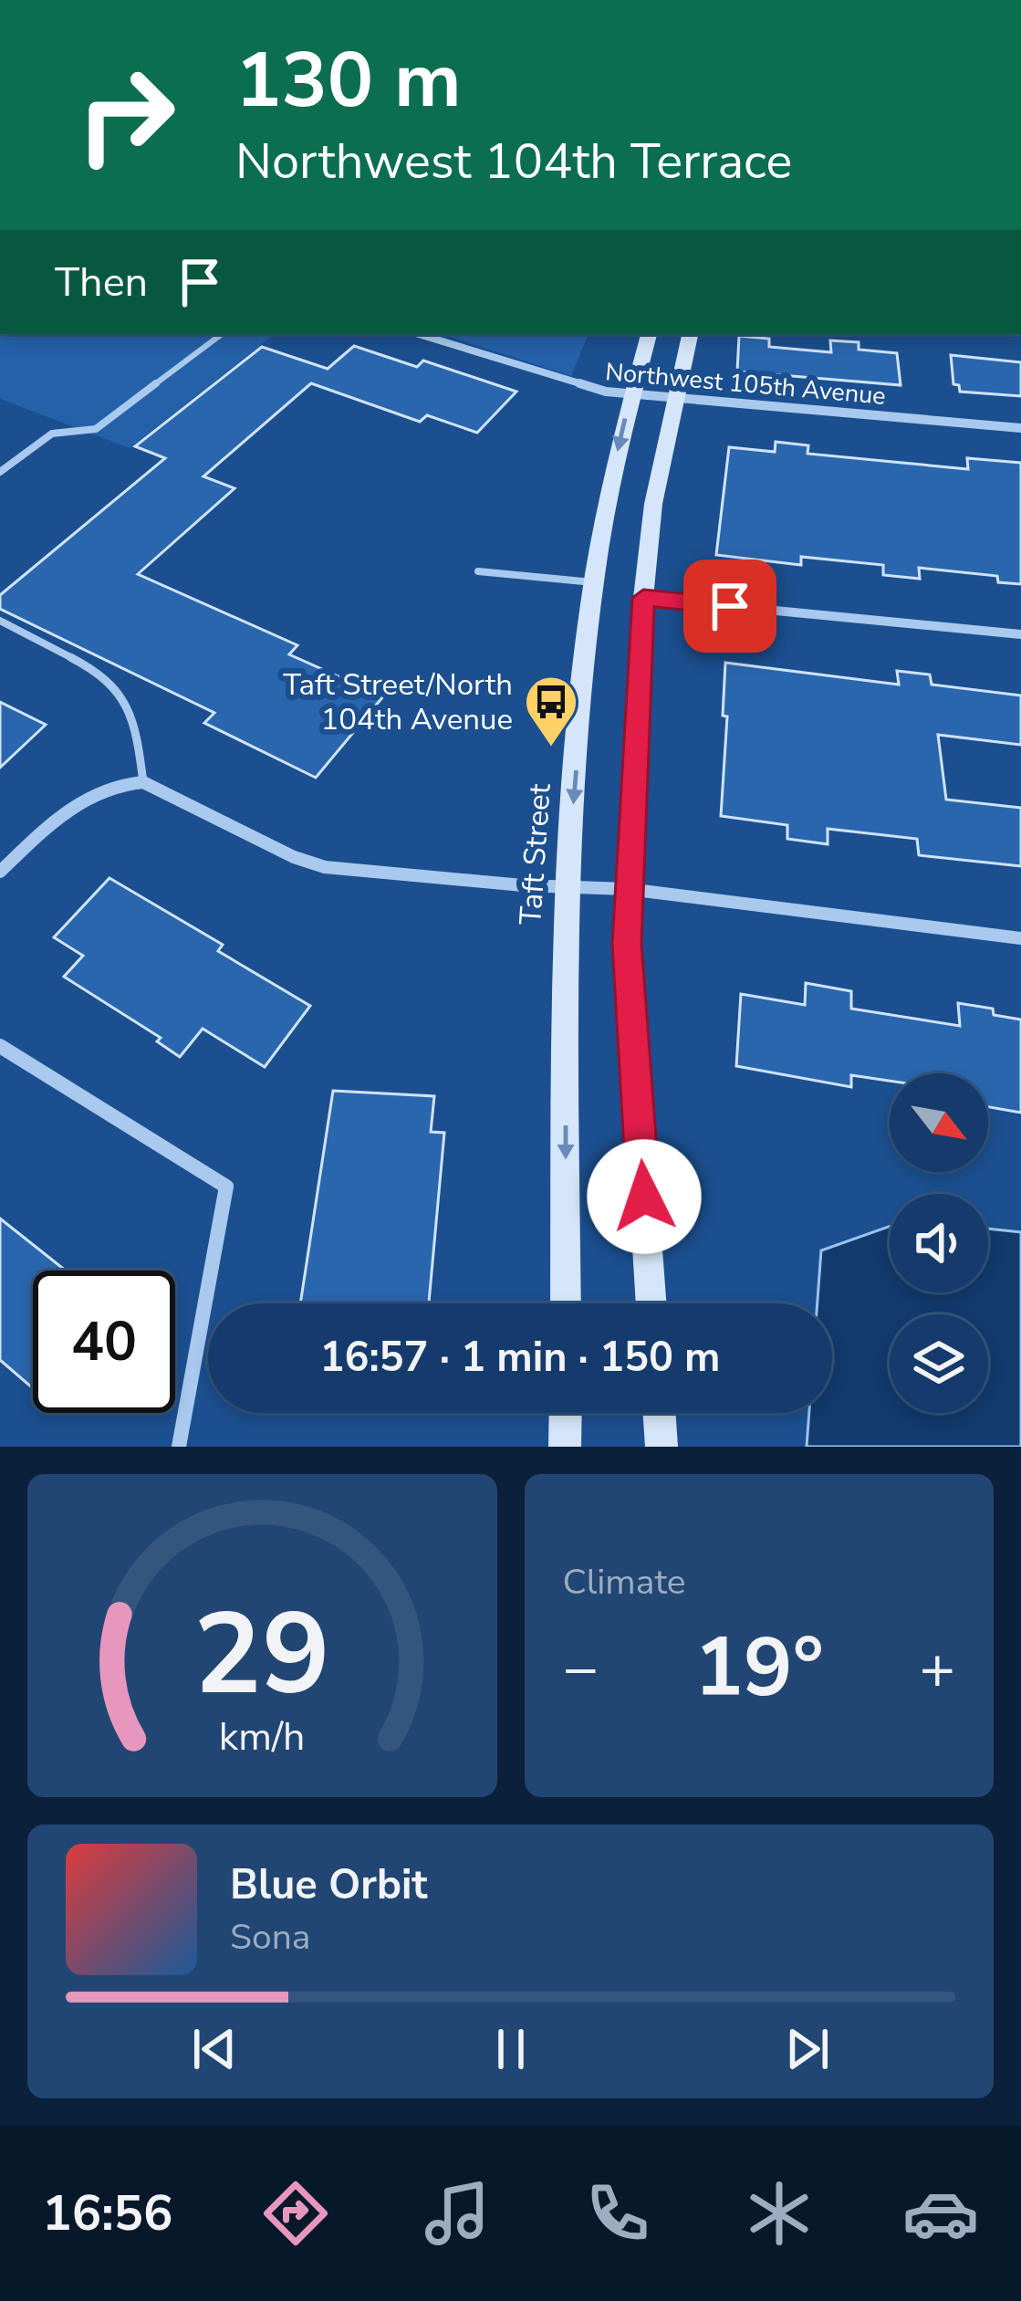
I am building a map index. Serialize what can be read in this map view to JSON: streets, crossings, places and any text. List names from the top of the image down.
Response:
{
  "streets": {
    "street": ["Northwest 105th Avenue", "Taft Street"]
  },
  "crossings": [
    ["Northwest 105th Avenue", "Taft Street"]
  ],
  "places": {
    "bus stop": ["Taft Street/North 104th Avenue"]
  },
  "north": "bottom right",
  "page": {
    "turn": ["130 m", "Northwest 104th Terrace"],
    "then": "Then",
    "limit": "40",
    "trip": "16:57 · 1 min · 150 m",
    "tile": "Climate",
    "heat": ["−", "19°", "+"],
    "song": ["Blue Orbit", "Sona"],
    "tabs": "16:56",
    "gauge": ["29", "km/h"]
  }
}
